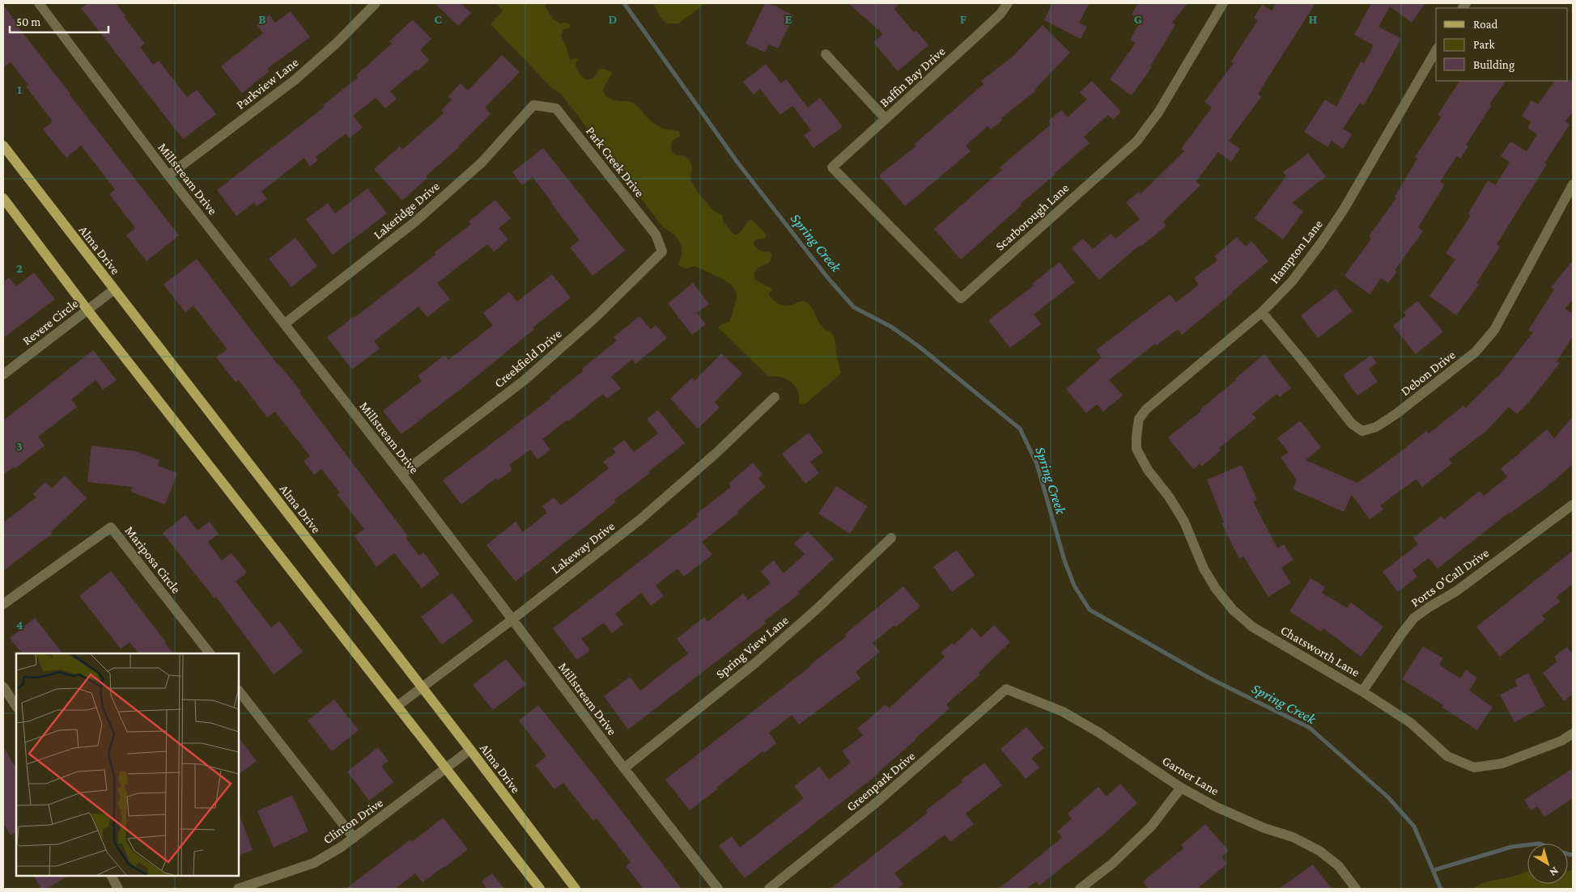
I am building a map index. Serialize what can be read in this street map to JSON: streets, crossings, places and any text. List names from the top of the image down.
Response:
{
  "streets": {
    "main road": ["Alma Drive"],
    "street": [
      "Baffin Bay Drive",
      "Parkview Lane",
      "Park Creek Drive",
      "Millstream Drive",
      "Lakeridge Drive",
      "Scarborough Lane",
      "Hampton Lane",
      "Revere Circle",
      "Creekfield Drive",
      "Debon Drive",
      "Lakeway Drive",
      "Mariposa Circle",
      "Ports O'Call Drive",
      "Spring View Lane",
      "Chatsworth Lane",
      "Garner Lane",
      "Greenpark Drive",
      "Clinton Drive"
    ]
  },
  "crossings": [
    ["Baffin Bay Drive", "Scarborough Lane"],
    ["Parkview Lane", "Millstream Drive"],
    ["Park Creek Drive", "Lakeridge Drive"],
    ["Park Creek Drive", "Creekfield Drive"],
    ["Millstream Drive", "Lakeridge Drive"],
    ["Millstream Drive", "Creekfield Drive"],
    ["Millstream Drive", "Lakeway Drive"],
    ["Millstream Drive", "Spring View Lane"],
    ["Alma Drive", "Revere Circle"],
    ["Alma Drive", "Lakeway Drive"],
    ["Alma Drive", "Clinton Drive"],
    ["Hampton Lane", "Debon Drive"],
    ["Hampton Lane", "Chatsworth Lane"],
    ["Ports O'Call Drive", "Chatsworth Lane"],
    ["Garner Lane", "Greenpark Drive"]
  ],
  "water": ["Spring Creek"],
  "legend": ["Road", "Park", "Building"],
  "scale_bar": "50 m",
  "north": "bottom right",
  "grid": {
    "columns": [
      "B",
      "C",
      "D",
      "E",
      "F",
      "G",
      "H"
    ],
    "rows": [
      "1",
      "2",
      "3",
      "4"
    ]
  }
}
